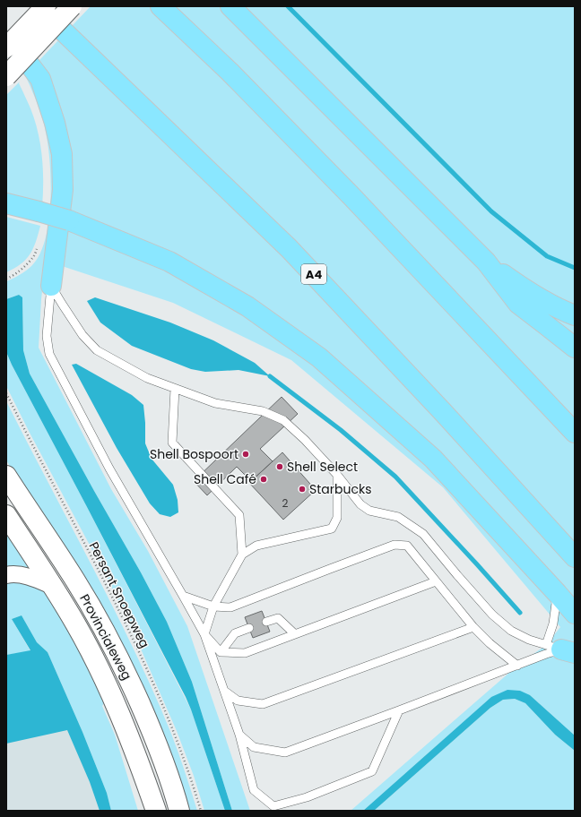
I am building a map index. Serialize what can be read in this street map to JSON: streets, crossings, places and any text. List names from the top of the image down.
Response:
{
  "streets": {
    "highway": ["A4"],
    "main road": ["Provincialeweg"],
    "path": ["Persant Snoepweg"]
  },
  "places": [
    "Shell Bospoort",
    "Shell Select",
    "Shell Café",
    "Starbucks"
  ],
  "house_numbers": ["2"]
}
